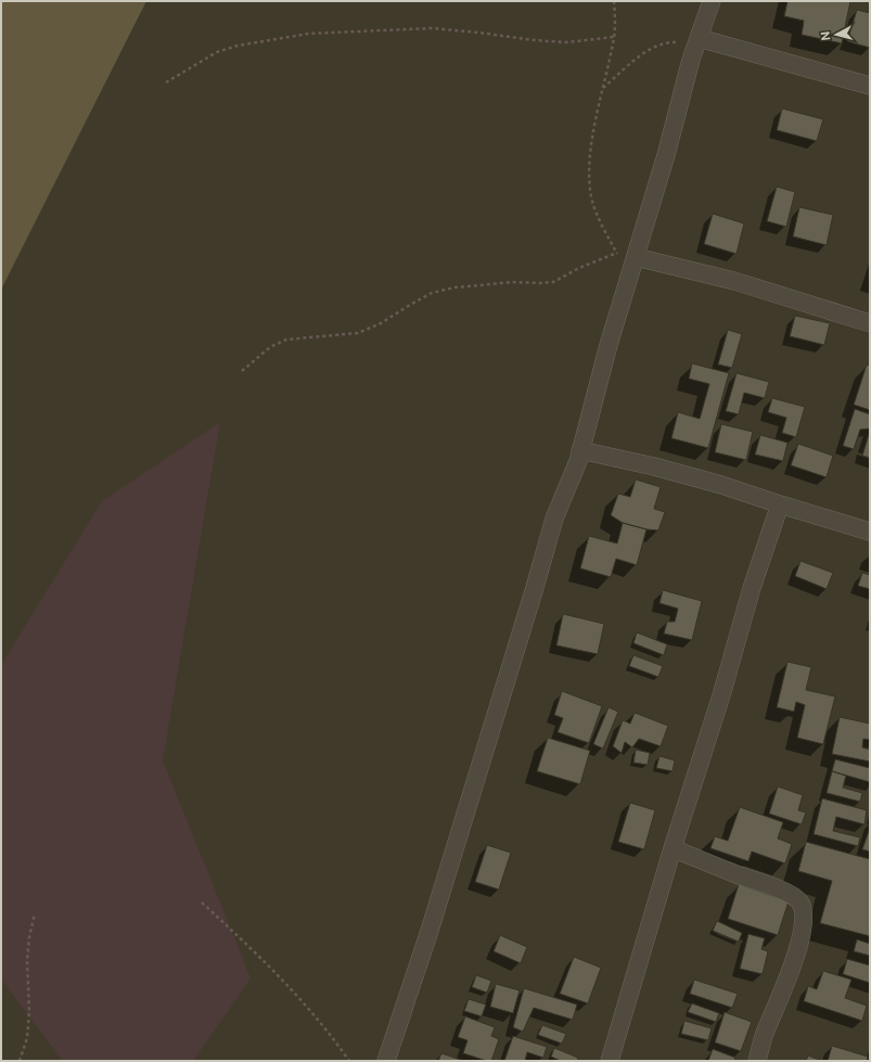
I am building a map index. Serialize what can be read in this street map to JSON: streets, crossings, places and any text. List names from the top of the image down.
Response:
{
  "north": "left"
}
